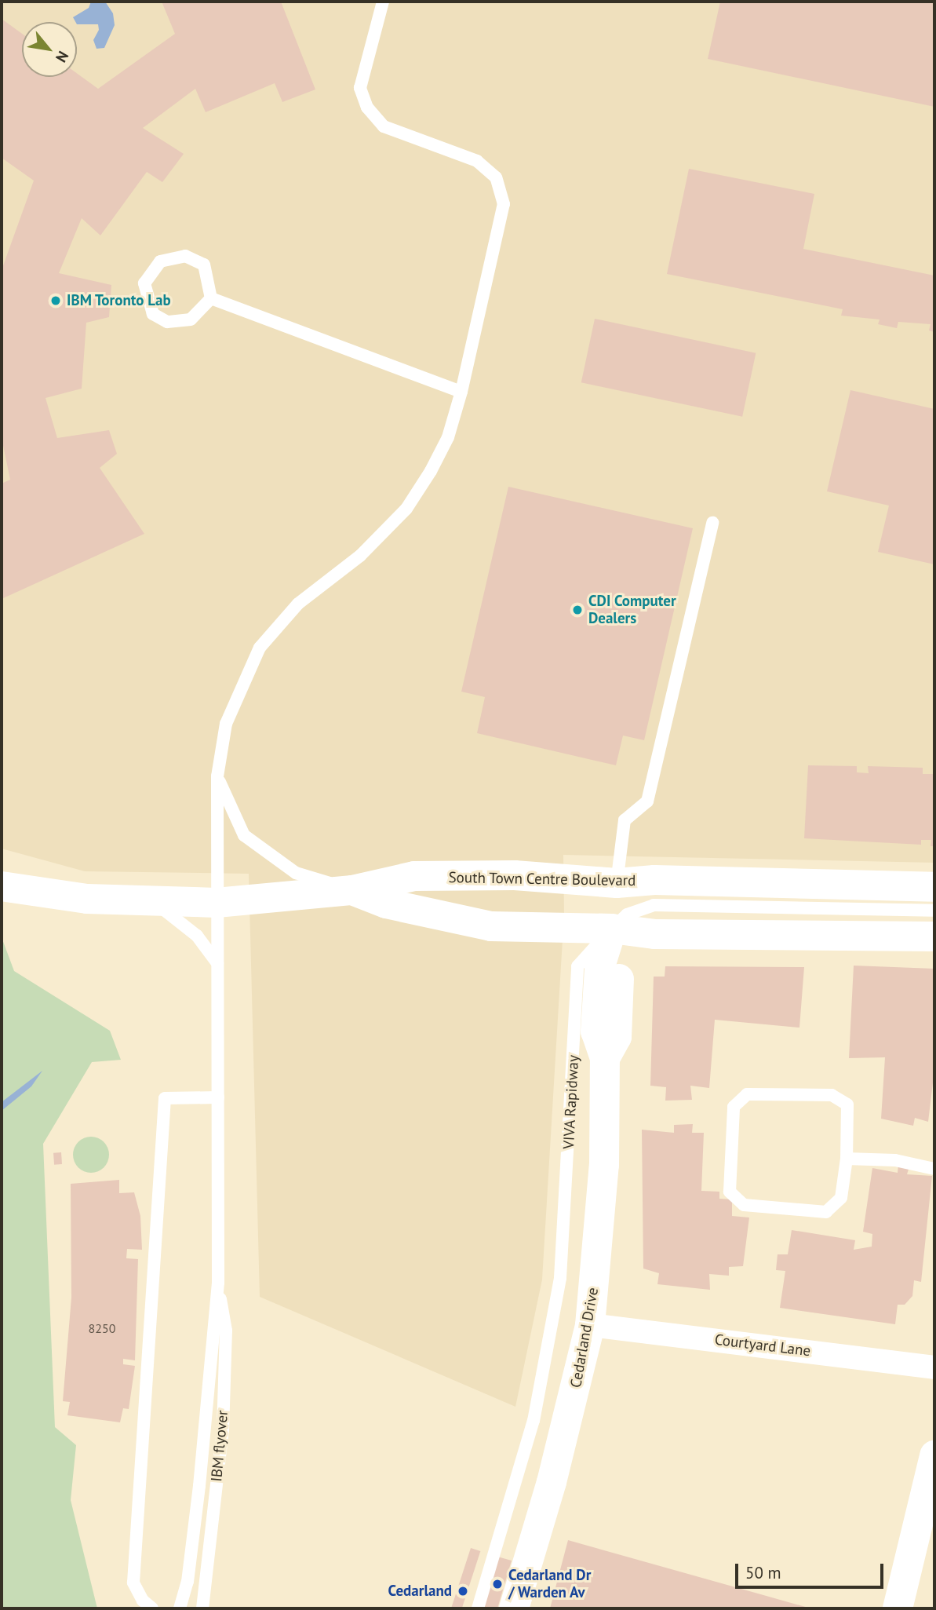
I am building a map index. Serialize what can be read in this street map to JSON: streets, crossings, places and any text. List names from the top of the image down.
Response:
{
  "streets": {
    "main road": ["South Town Centre Boulevard", "Cedarland Drive"],
    "street": ["Courtyard Lane"],
    "lane": ["VIVA Rapidway", "IBM flyover"]
  },
  "crossings": [
    ["South Town Centre Boulevard", "Cedarland Drive"],
    ["VIVA Rapidway", "Cedarland Drive"],
    ["Cedarland Drive", "Courtyard Lane"]
  ],
  "places": [
    "IBM Toronto Lab",
    "CDI Computer Dealers",
    "Cedarland Dr / Warden Av",
    "Cedarland"
  ],
  "house_numbers": ["8250"],
  "scale_bar": "50 m",
  "north": "bottom right"
}
